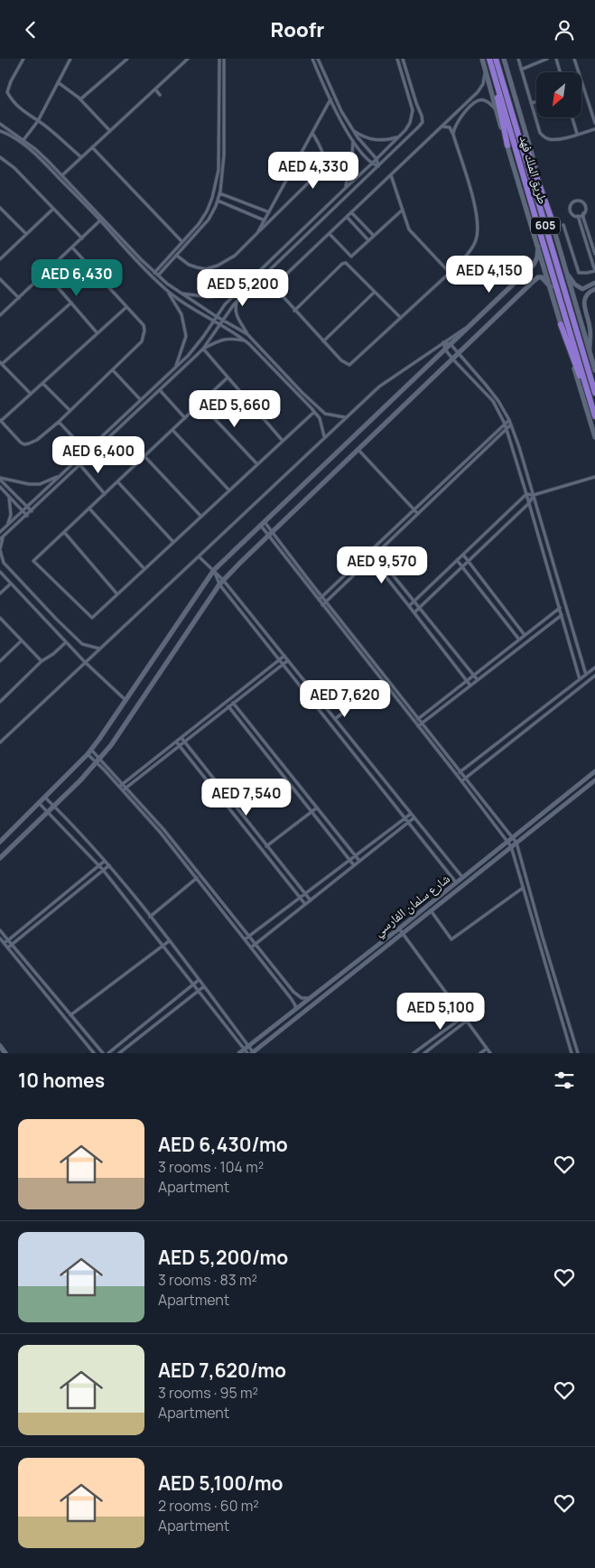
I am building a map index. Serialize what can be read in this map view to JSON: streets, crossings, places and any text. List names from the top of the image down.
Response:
{
  "streets": {
    "highway": ["طريق الملك فهد", "605"],
    "street": ["شارع سلمان الفارسي"]
  },
  "north": "bottom left",
  "page": {
    "header": "Roofr",
    "price": [
      "AED 4,330",
      "AED 4,150",
      "AED 6,430",
      "AED 5,200",
      "AED 5,660",
      "AED 6,400",
      "AED 9,570",
      "AED 7,620",
      "AED 7,540",
      "AED 5,100"
    ],
    "heading": "10 homes",
    "list": [
      {
        "name": "AED 6,430/mo",
        "note": "3 rooms · 104 m² · Apartment"
      },
      {
        "name": "AED 5,200/mo",
        "note": "3 rooms · 83 m² · Apartment"
      },
      {
        "name": "AED 7,620/mo",
        "note": "3 rooms · 95 m² · Apartment"
      },
      {
        "name": "AED 5,100/mo",
        "note": "2 rooms · 60 m² · Apartment"
      }
    ]
  }
}
